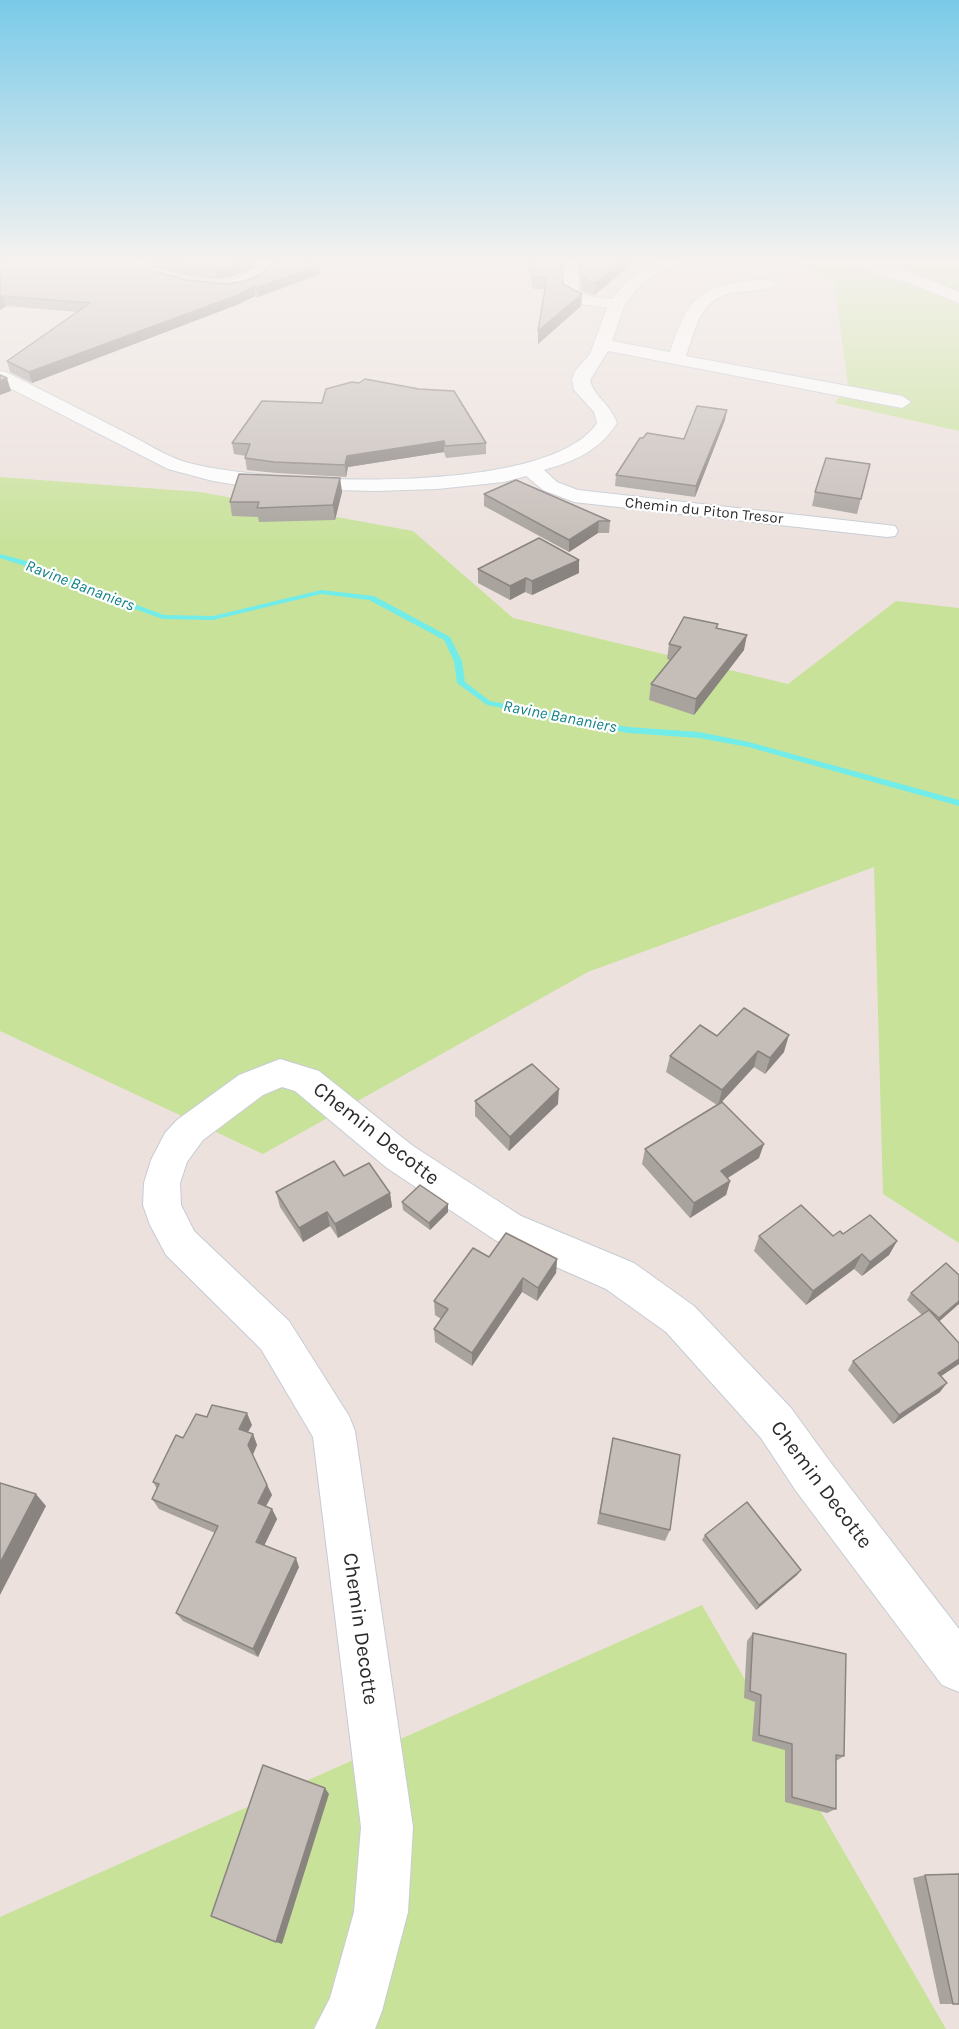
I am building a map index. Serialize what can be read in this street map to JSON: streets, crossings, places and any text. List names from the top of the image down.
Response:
{
  "streets": {
    "street": ["Chemin du Piton Tresor", "Chemin Decotte"]
  },
  "water": ["Ravine Bananiers"]
}
